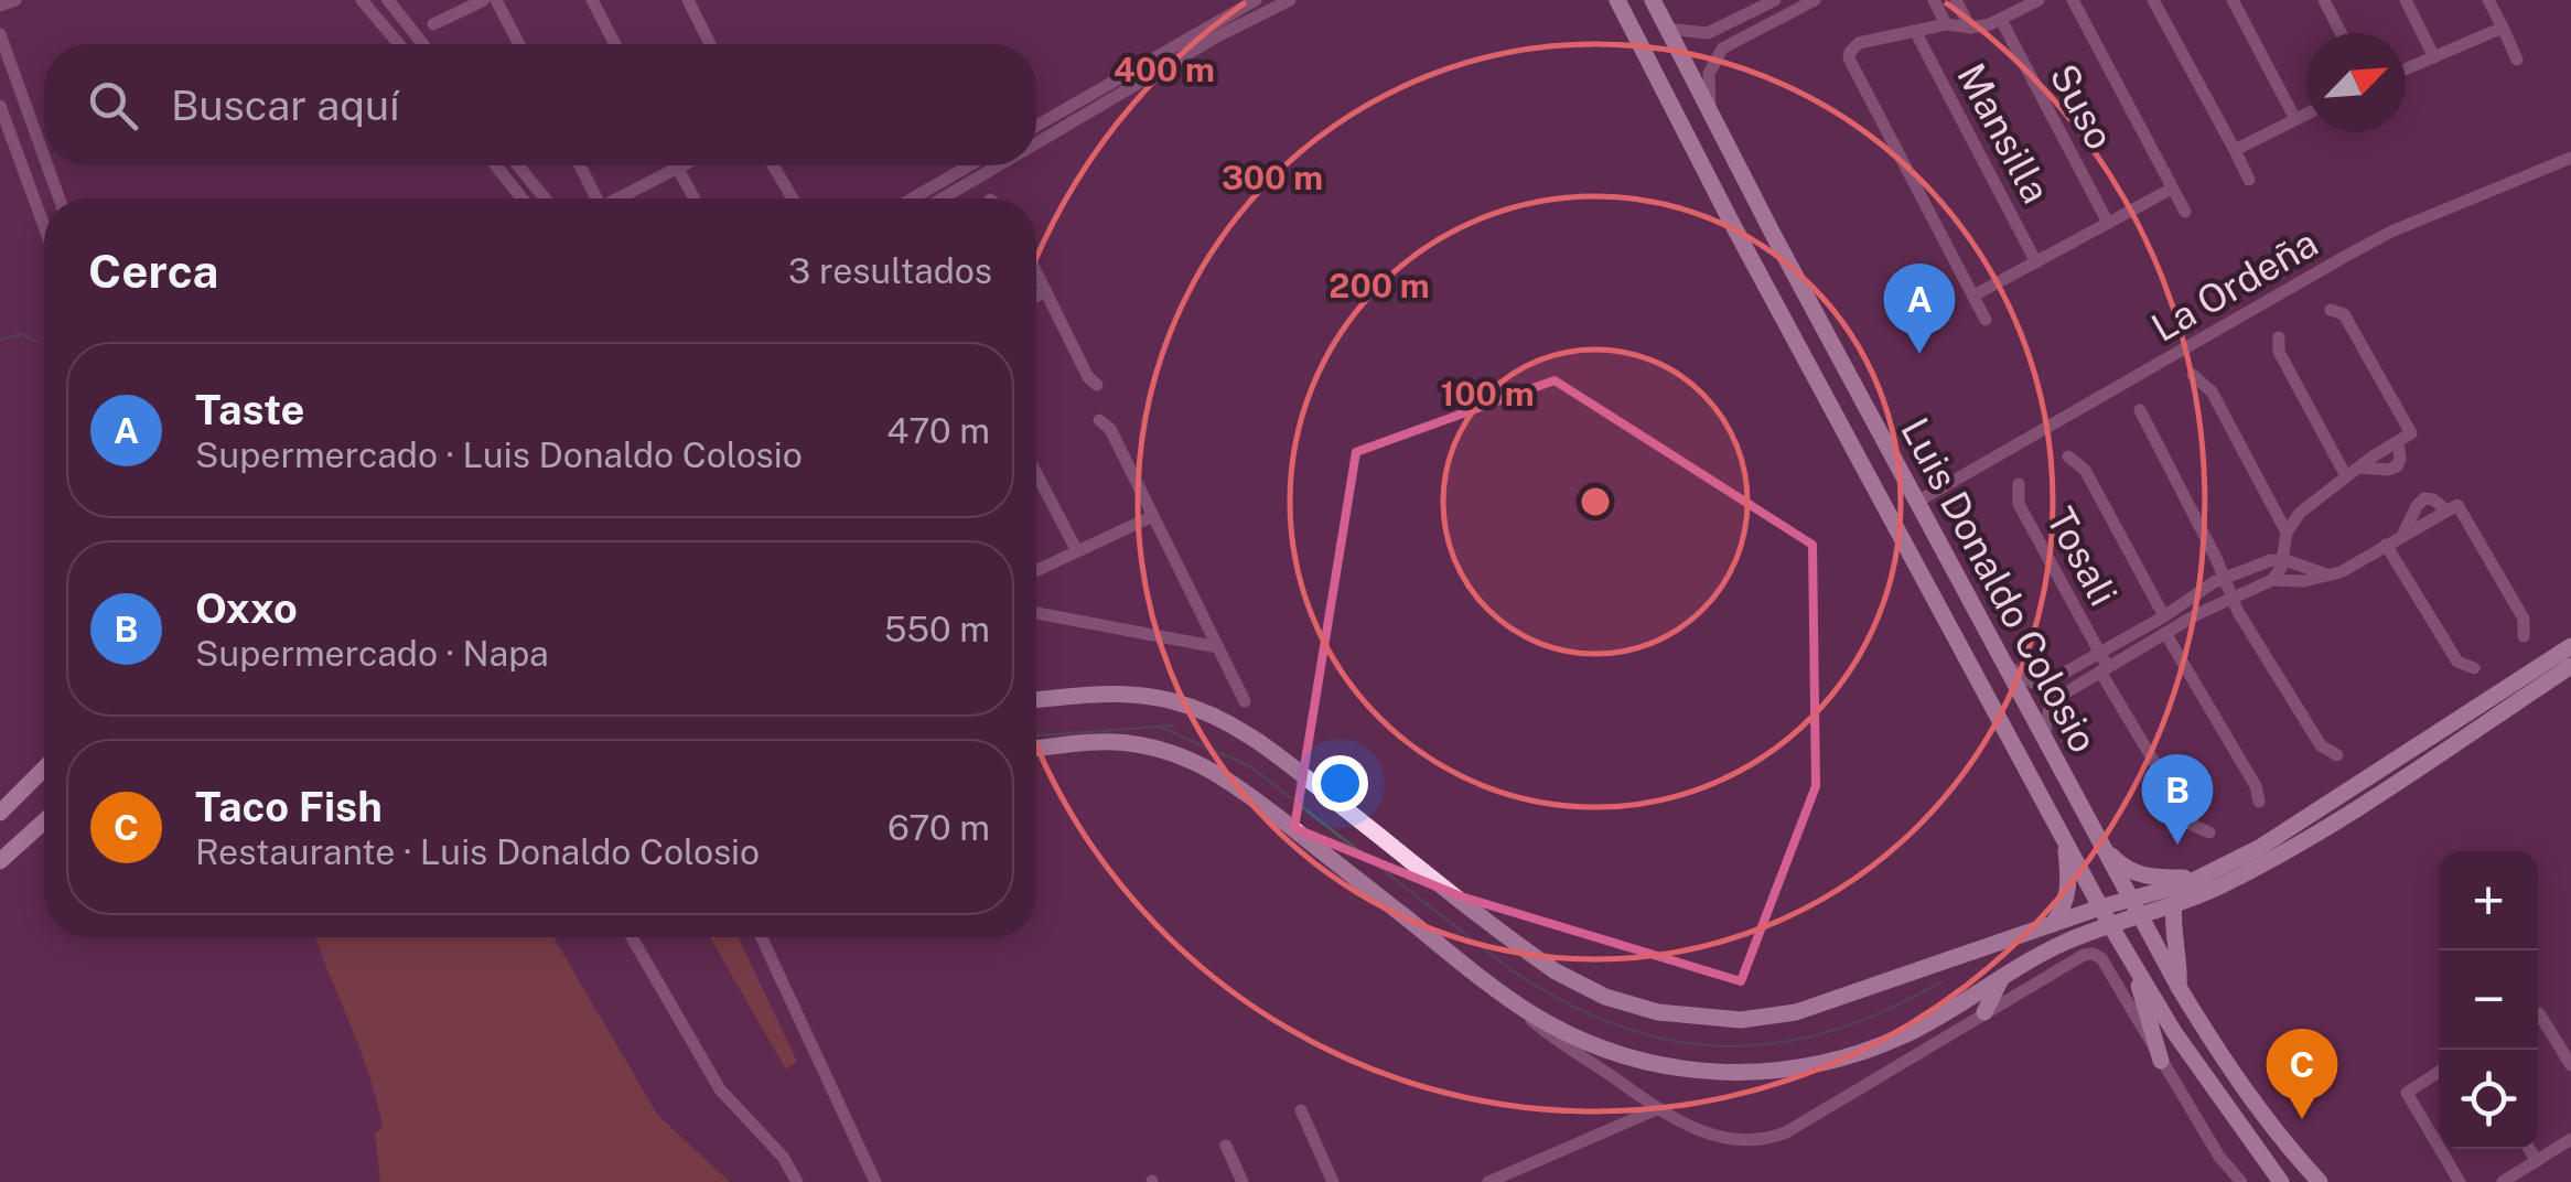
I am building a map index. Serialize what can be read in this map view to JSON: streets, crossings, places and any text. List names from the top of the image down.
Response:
{
  "streets": {
    "main road": ["Luis Donaldo Colosio"],
    "street": [
      "Suso",
      "Mansilla",
      "La Ordeña",
      "Tosali"
    ]
  },
  "crossings": [
    ["La Ordeña", "Luis Donaldo Colosio"]
  ],
  "north": "top right",
  "page": {
    "search": "Buscar aquí",
    "heading": ["Cerca", "3 resultados"],
    "pins": ["A", "B", "C"],
    "list": [
      {
        "mark": "A",
        "name": "Taste",
        "note": "Supermercado · Luis Donaldo Colosio",
        "value": "470 m"
      },
      {
        "mark": "B",
        "name": "Oxxo",
        "note": "Supermercado · Napa",
        "value": "550 m"
      },
      {
        "mark": "C",
        "name": "Taco Fish",
        "note": "Restaurante · Luis Donaldo Colosio",
        "value": "670 m"
      }
    ],
    "map_buttons": ["+", "−"]
  },
  "rings": [
    "400 m",
    "300 m",
    "200 m",
    "100 m"
  ]
}
